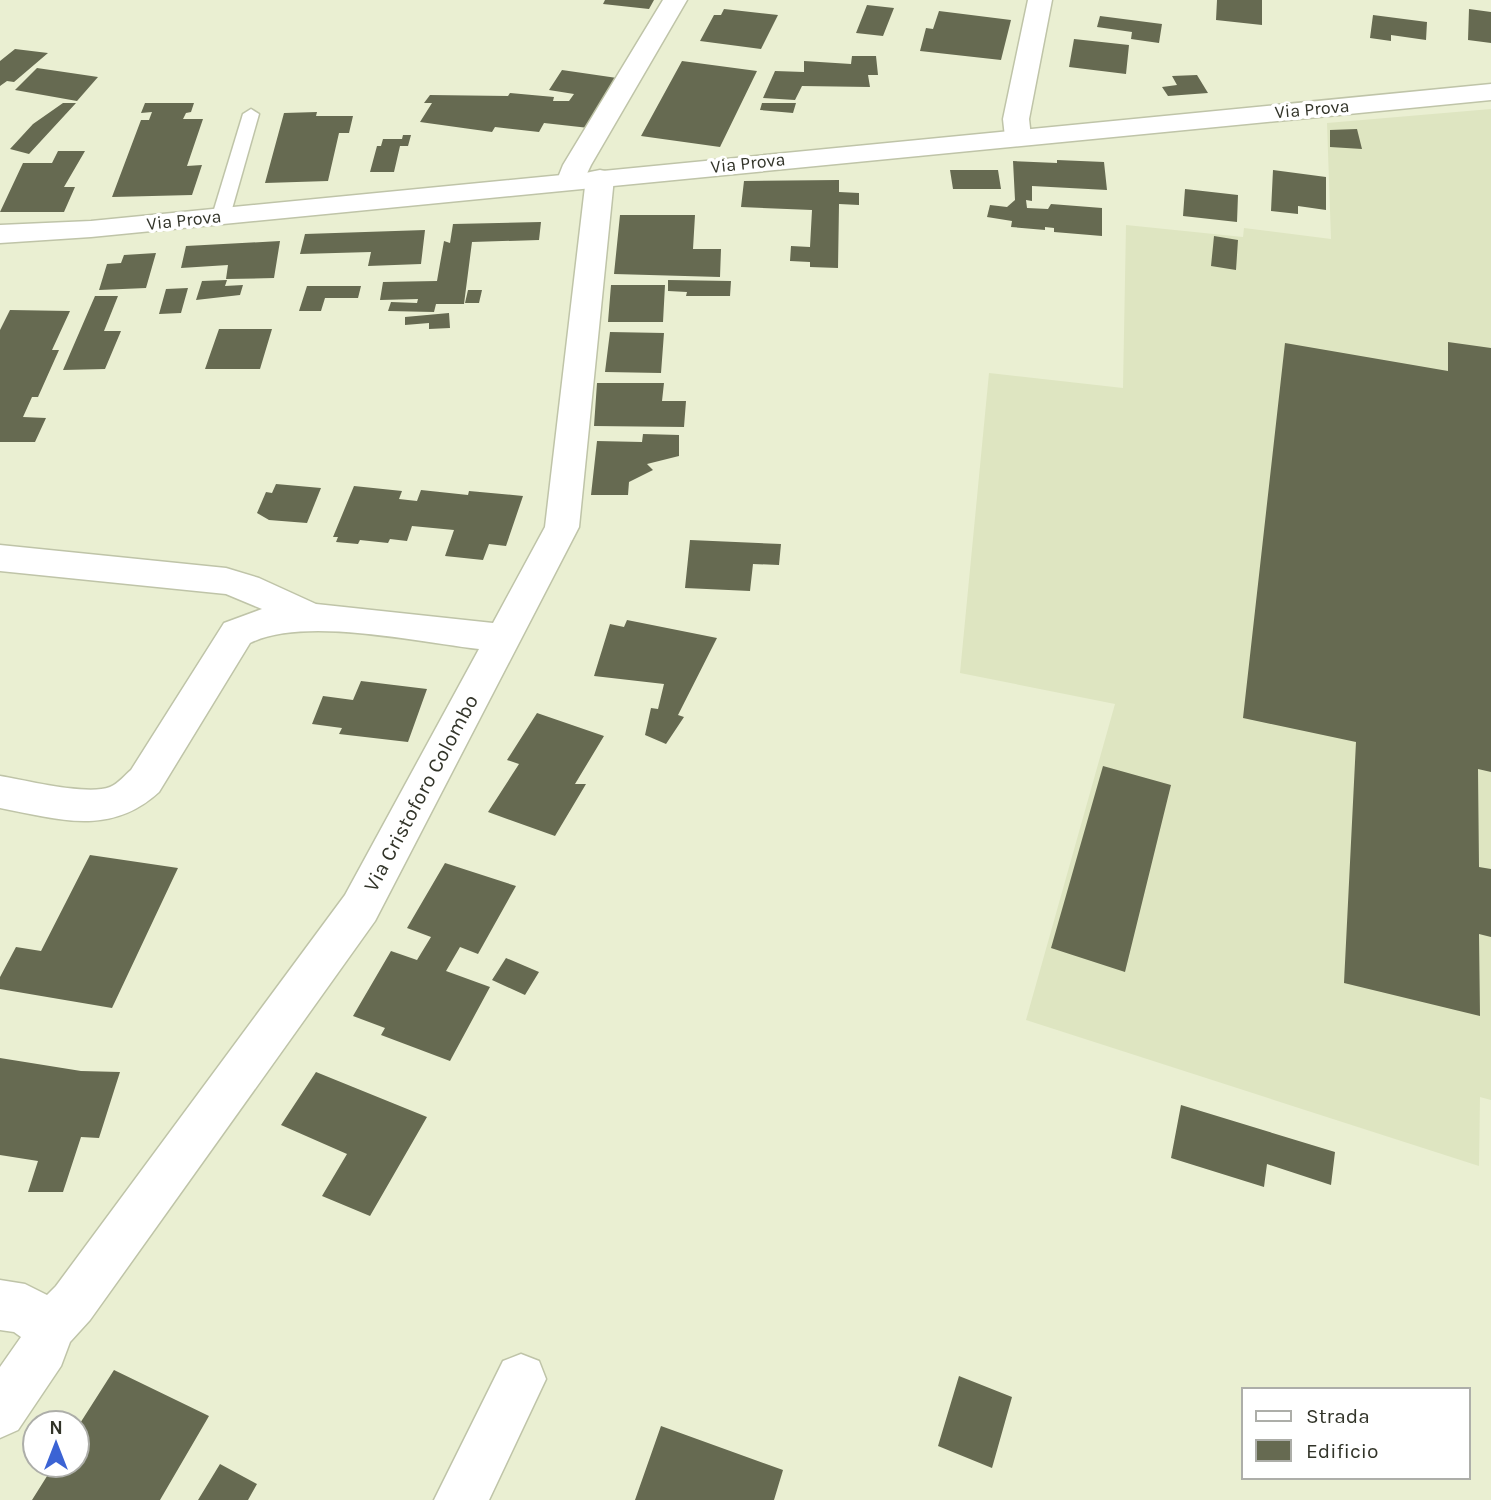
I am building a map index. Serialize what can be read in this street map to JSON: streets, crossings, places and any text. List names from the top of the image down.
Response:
{
  "streets": {
    "street": ["Via Prova", "Via Cristoforo Colombo"]
  },
  "crossings": [
    ["Via Prova", "Via Cristoforo Colombo"]
  ],
  "legend": ["Strada", "Edificio"],
  "north": "top"
}
